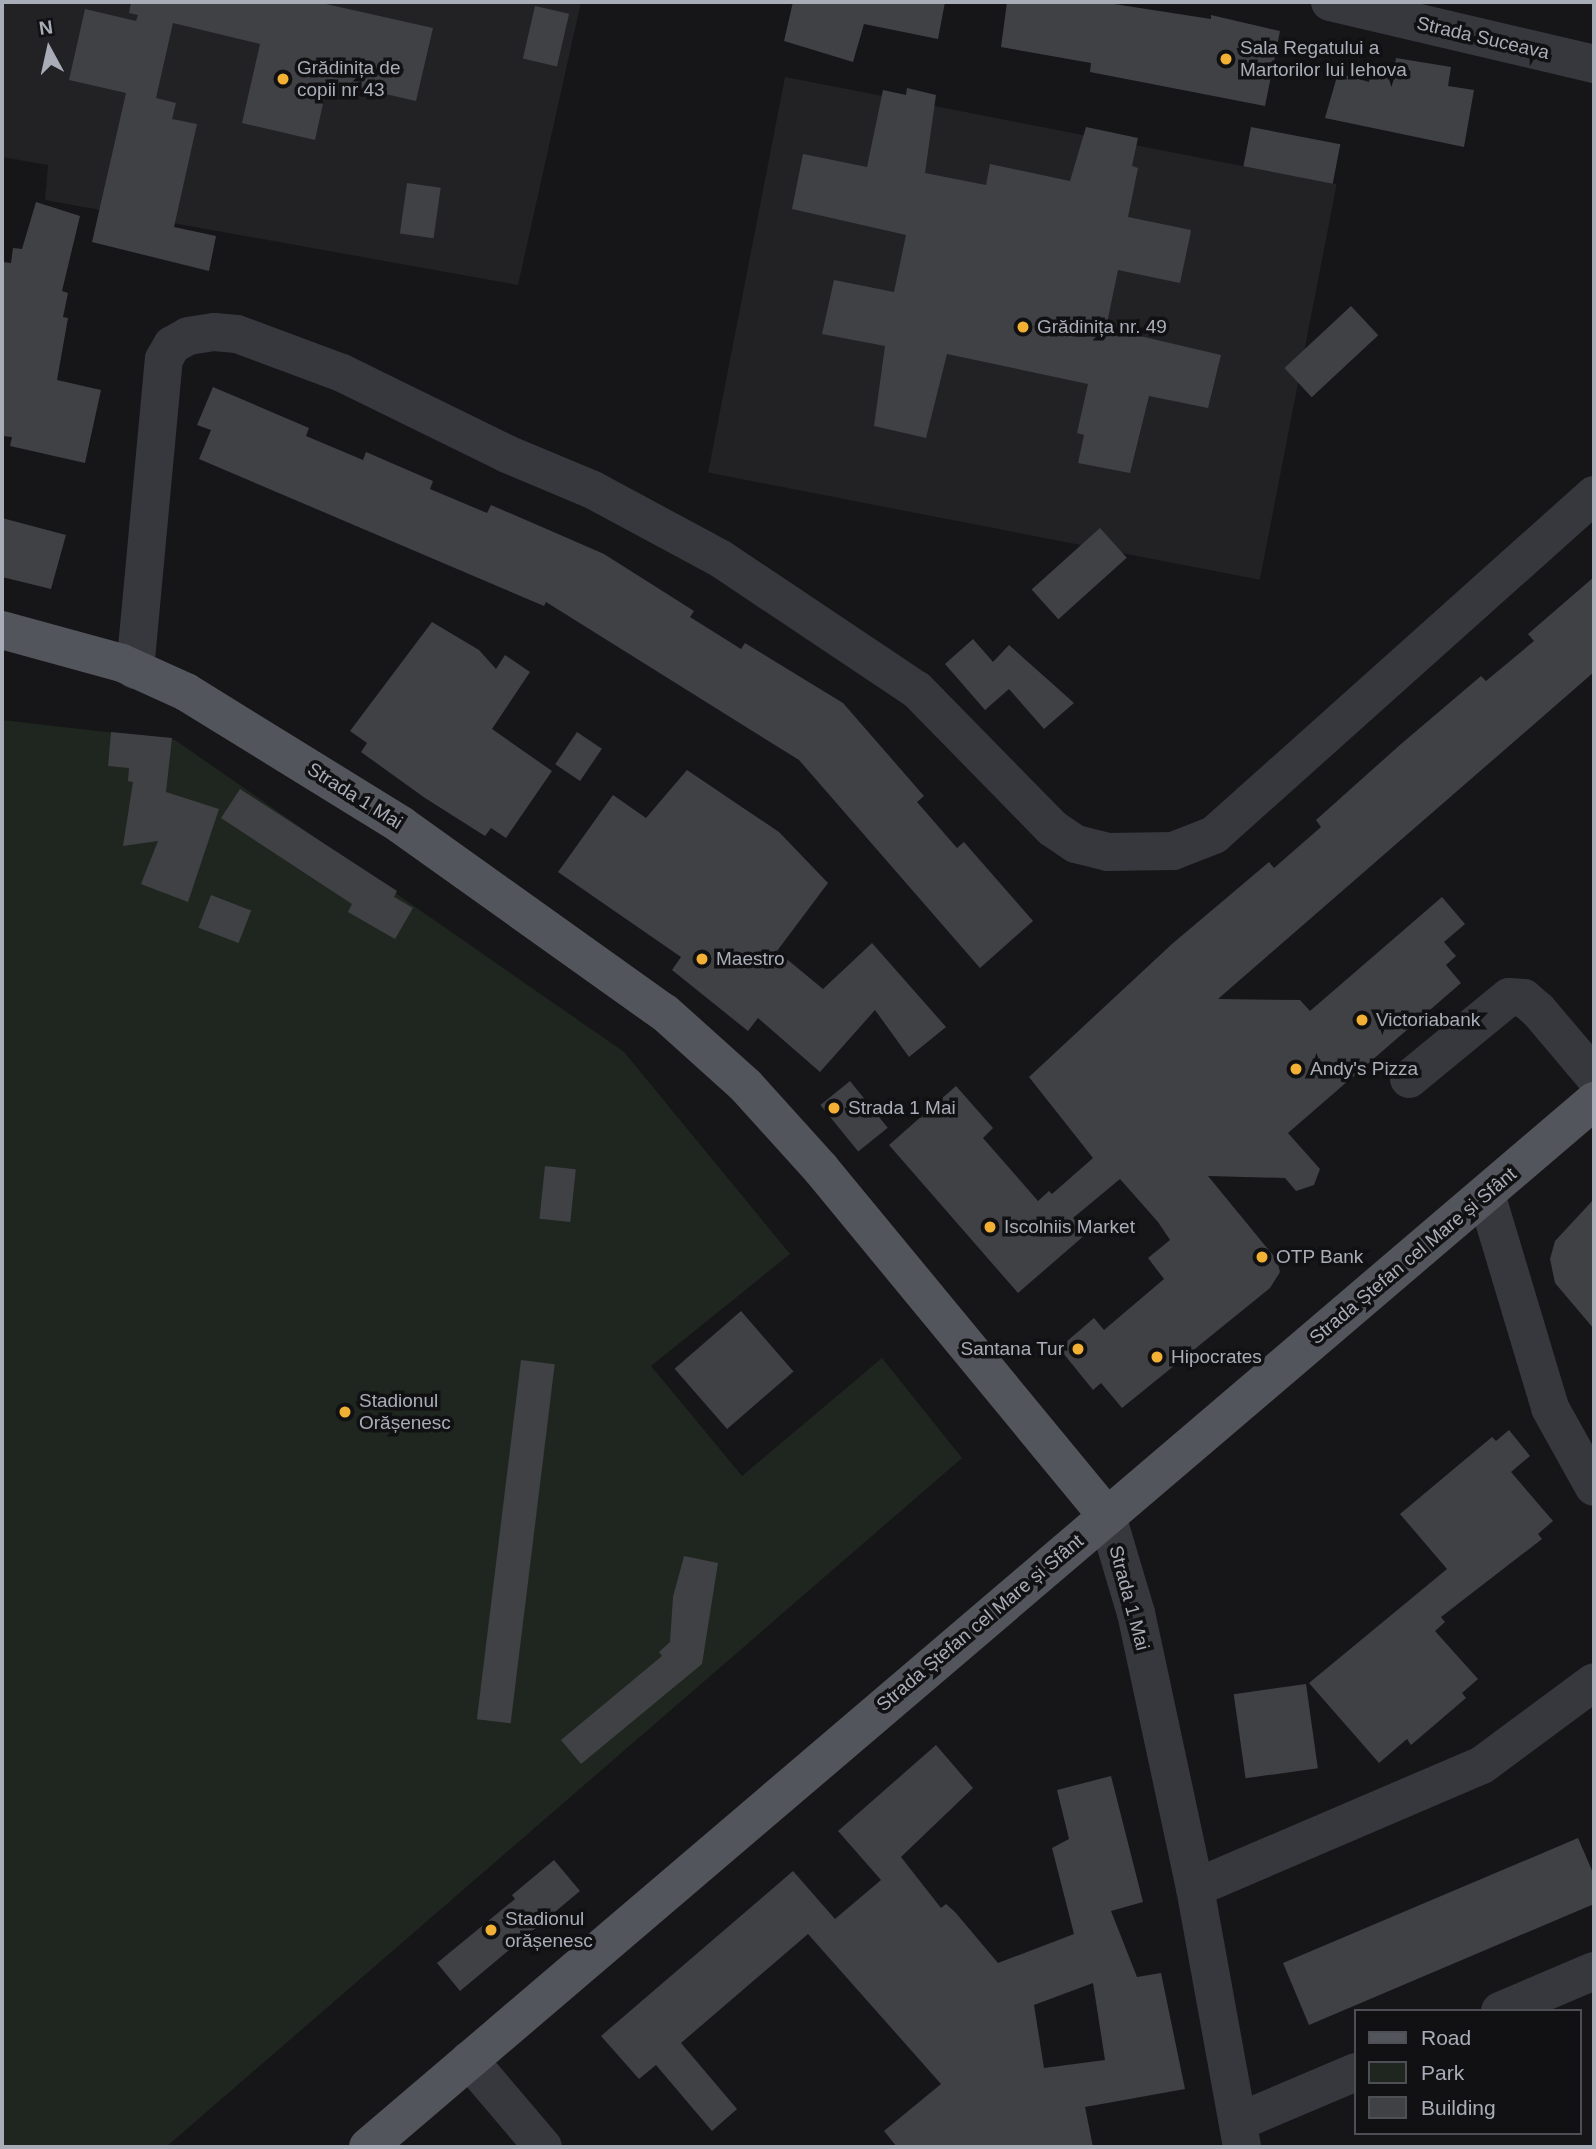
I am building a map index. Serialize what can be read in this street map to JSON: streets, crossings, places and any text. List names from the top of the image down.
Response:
{
  "streets": {
    "main road": ["Strada 1 Mai", "Strada Ștefan cel Mare și Sfânt"],
    "street": ["Strada Suceava"]
  },
  "crossings": [
    ["Strada 1 Mai", "Strada Ștefan cel Mare și Sfânt"]
  ],
  "places": [
    "Sala Regatului a Martorilor lui Iehova",
    "Grădinița de copii nr 43",
    "Grădinița nr. 49",
    "Maestro",
    "Victoriabank",
    "Andy's Pizza",
    "Strada 1 Mai",
    "Iscolniis Market",
    "OTP Bank",
    "Santana Tur",
    "Hipocrates",
    "Stadionul Orășenesc",
    "Stadionul orășenesc"
  ],
  "legend": ["Road", "Park", "Building"],
  "north": "top"
}
